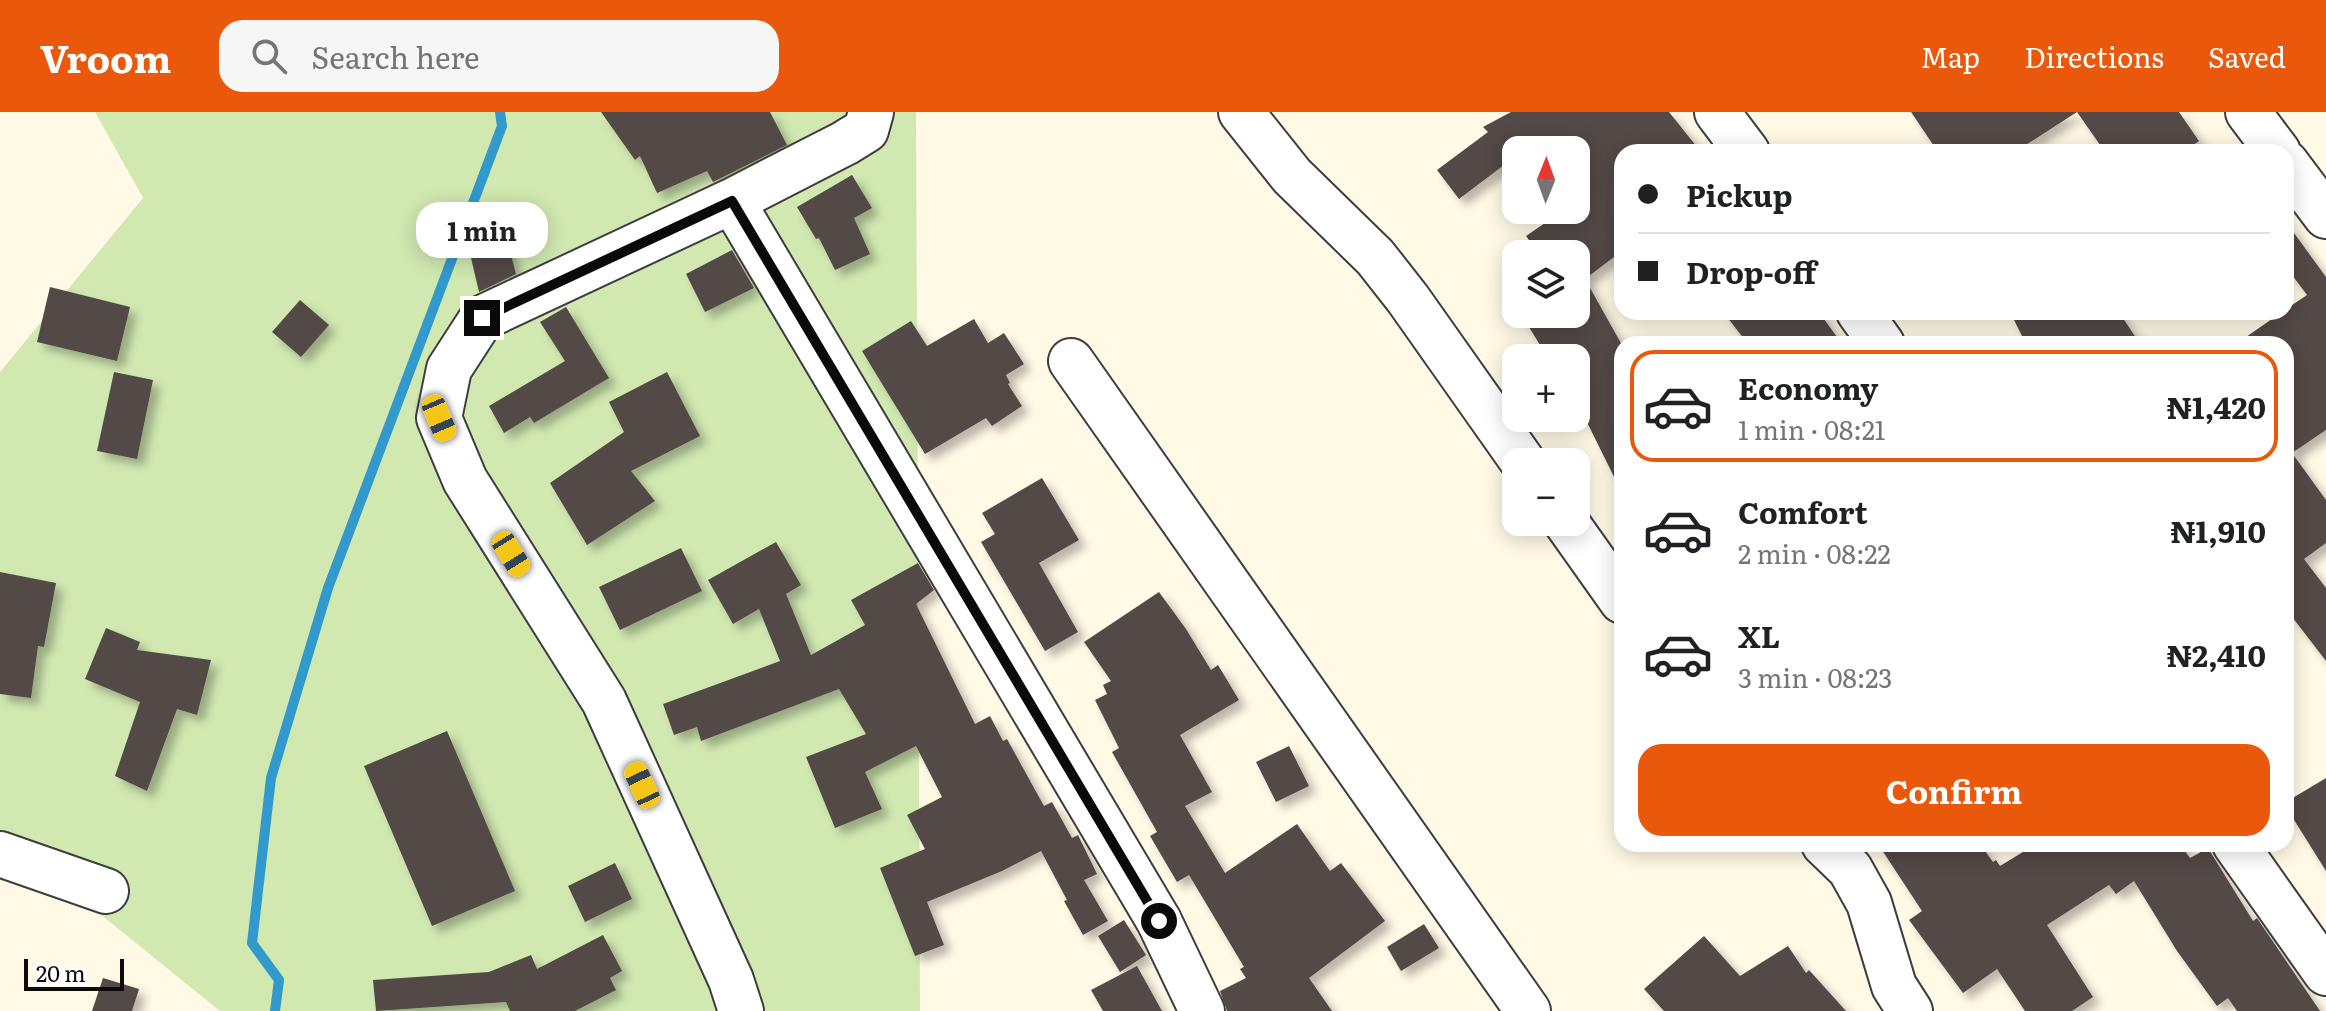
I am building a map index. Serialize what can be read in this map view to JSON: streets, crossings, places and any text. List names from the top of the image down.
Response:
{
  "scale_bar": "20 m",
  "north": "top",
  "page": {
    "header": "Vroom",
    "search": "Search here",
    "nav": ["Map", "Directions", "Saved"],
    "map_buttons": ["+", "−"],
    "banner": ["Pickup", "Drop-off"],
    "bubble": "1 min",
    "list": [
      {
        "name": "Economy",
        "note": "1 min · 08:21",
        "value": "₦1,420"
      },
      {
        "name": "Comfort",
        "note": "2 min · 08:22",
        "value": "₦1,910"
      },
      {
        "name": "XL",
        "note": "3 min · 08:23",
        "value": "₦2,410"
      }
    ],
    "buttons": "Confirm",
    "scale": "20 m"
  }
}
